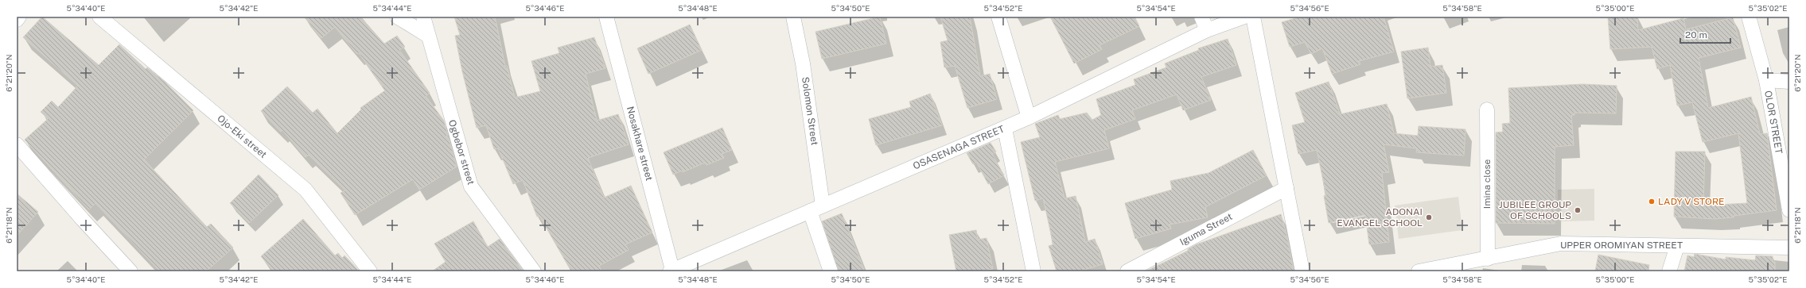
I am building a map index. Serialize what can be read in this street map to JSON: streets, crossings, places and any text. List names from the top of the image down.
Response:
{
  "streets": {
    "street": [
      "Solomon Street",
      "OLOR STREET",
      "Ojo-Eki street",
      "Nosakhare street",
      "OSASENAGA STREET",
      "Ogbebor street",
      "Imina close",
      "Iguma Street",
      "UPPER OROMIYAN STREET"
    ]
  },
  "crossings": [
    ["Solomon Street", "OSASENAGA STREET"],
    ["Nosakhare street", "OSASENAGA STREET"],
    ["Imina close", "UPPER OROMIYAN STREET"]
  ],
  "places": ["LADY V STORE", "JUBILEE GROUP OF SCHOOLS", "ADONAI EVANGEL SCHOOL"],
  "scale_bar": "20 m",
  "coordinates": [
    "5°34'40\"E",
    "5°34'42\"E",
    "5°34'44\"E",
    "5°34'46\"E",
    "5°34'48\"E",
    "5°34'50\"E",
    "5°34'52\"E",
    "5°34'54\"E",
    "5°34'56\"E",
    "5°34'58\"E",
    "5°35'00\"E",
    "5°35'02\"E",
    "6°21'20\"N",
    "6°21'18\"N"
  ]
}
